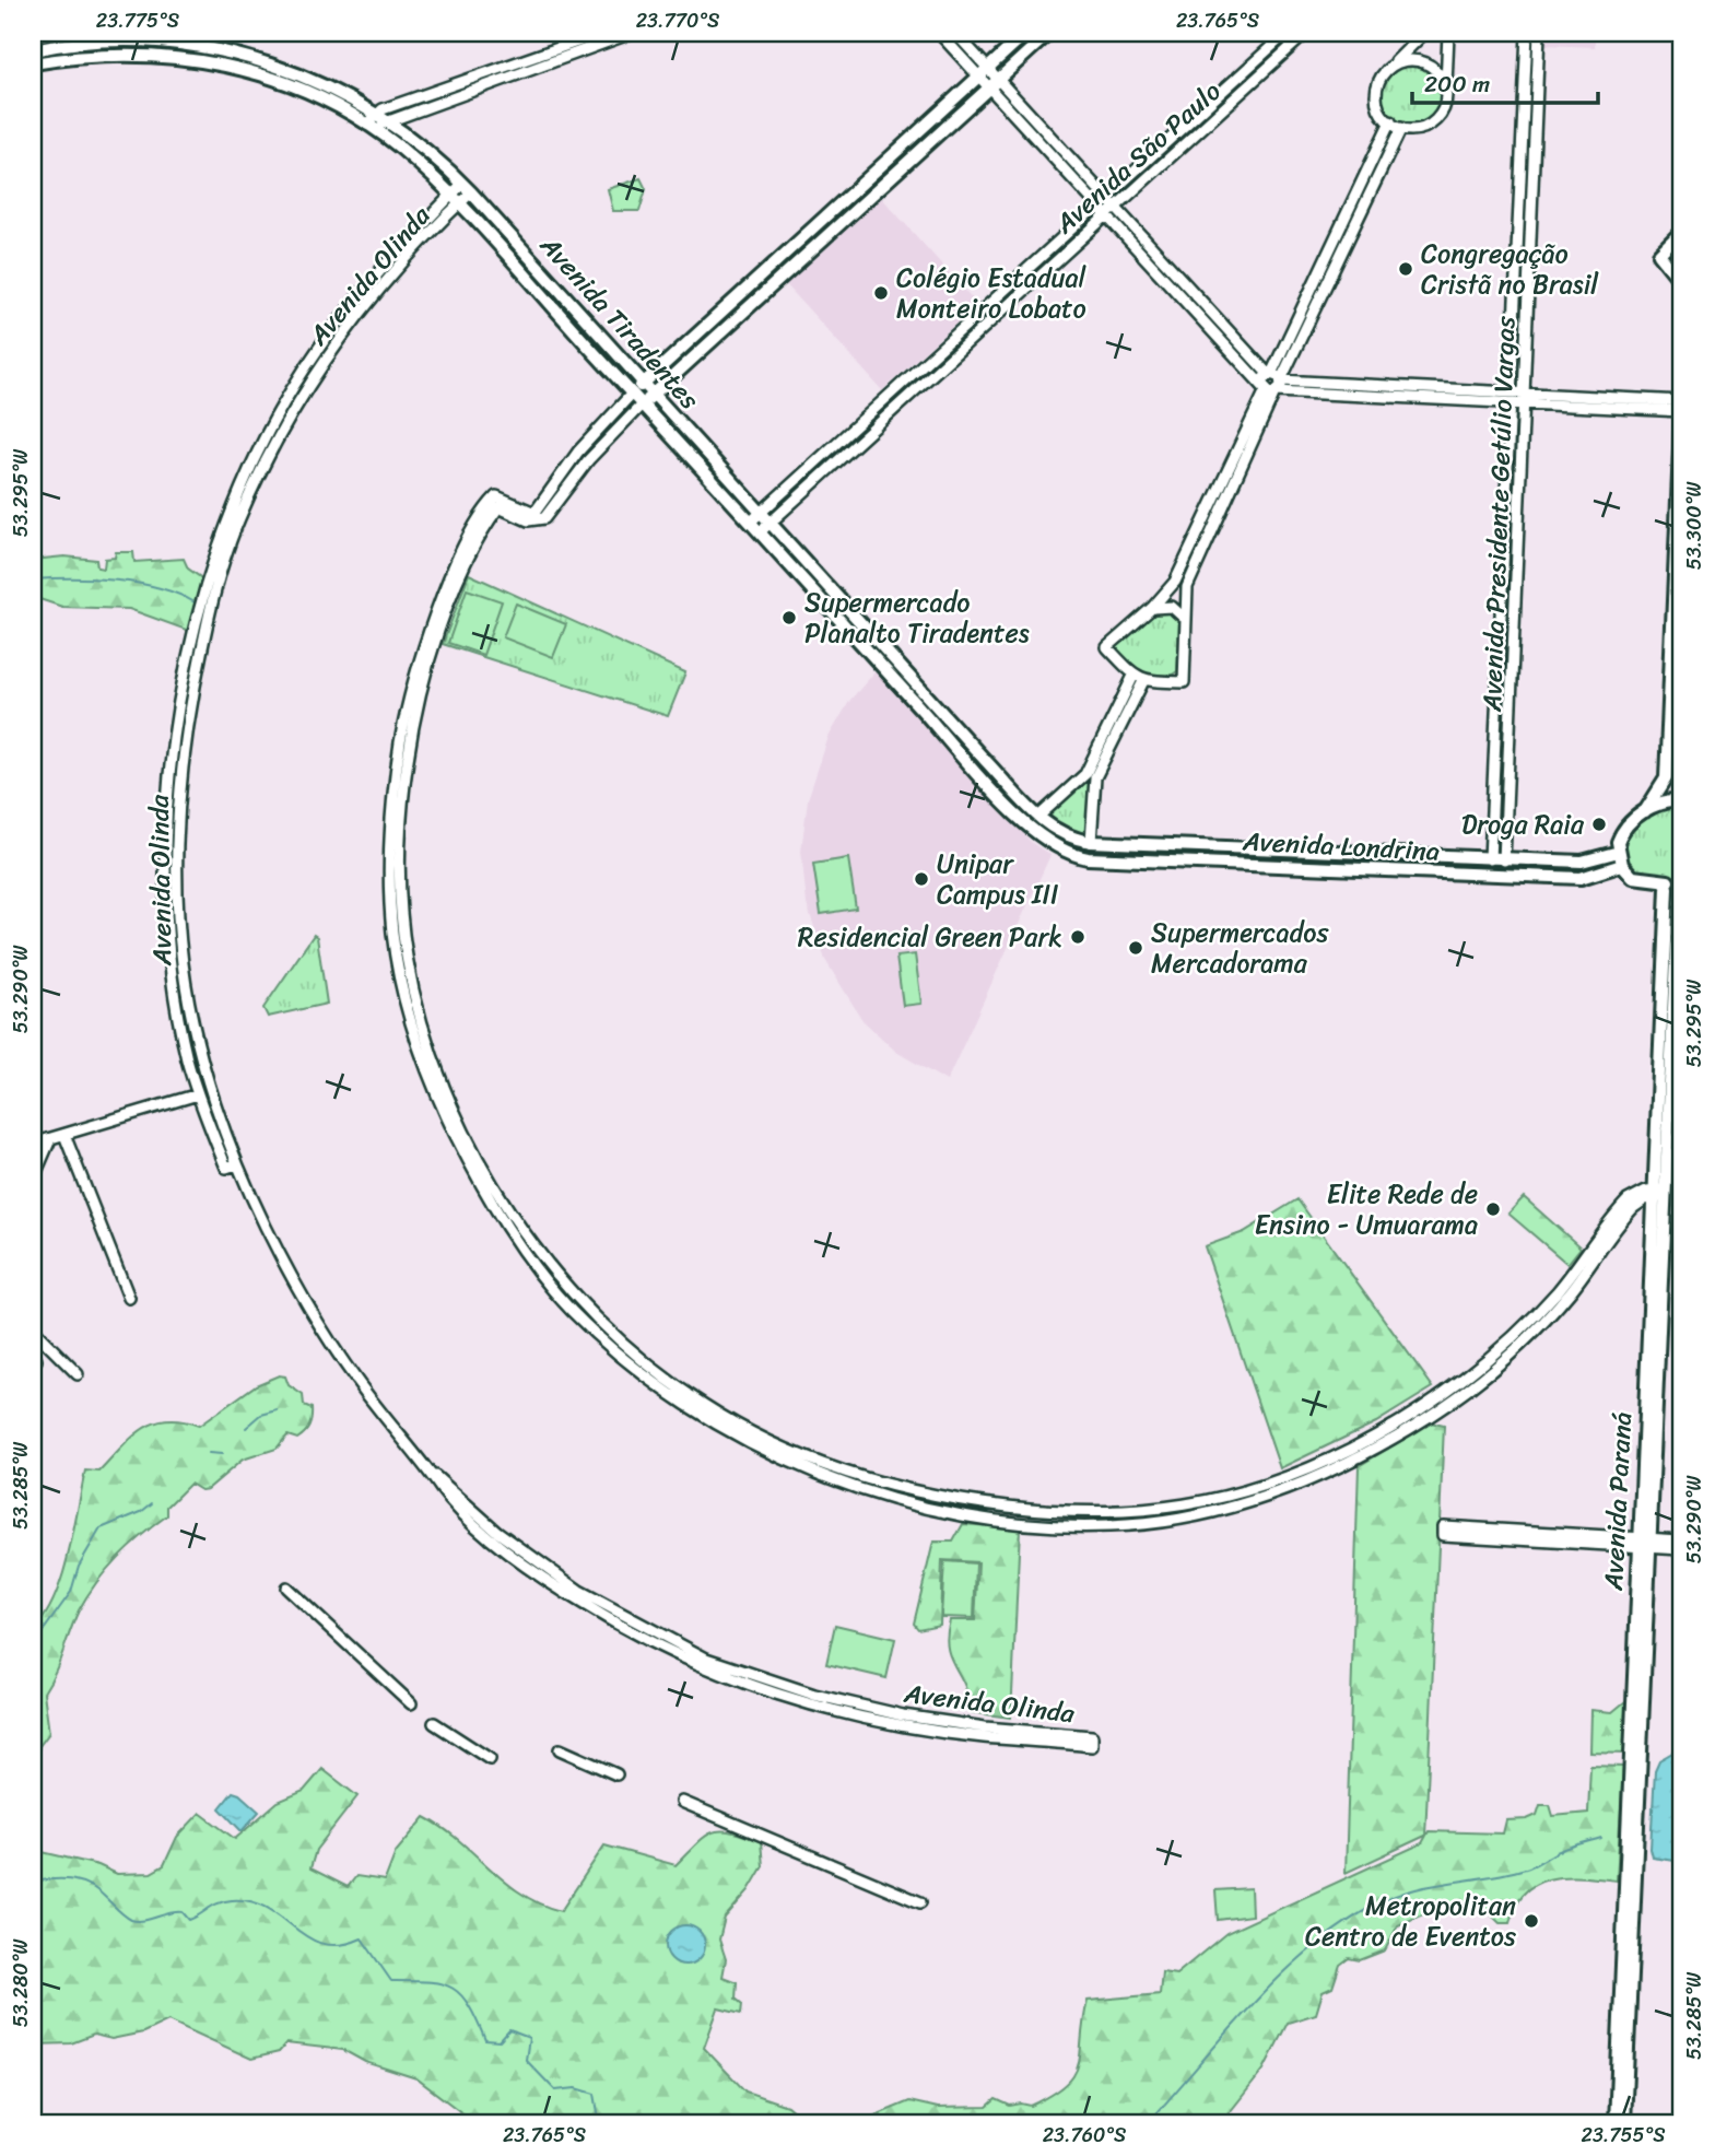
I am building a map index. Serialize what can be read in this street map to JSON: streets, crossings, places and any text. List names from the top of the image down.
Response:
{
  "streets": {
    "main road": ["Avenida Tiradentes", "Avenida Londrina", "Avenida Paraná"],
    "street": ["Avenida São Paulo", "Avenida Olinda", "Avenida Presidente Getúlio Vargas"]
  },
  "crossings": [
    ["Avenida São Paulo", "Avenida Tiradentes"],
    ["Avenida Olinda", "Avenida Tiradentes"],
    ["Avenida Tiradentes", "Avenida Londrina"],
    ["Avenida Presidente Getúlio Vargas", "Avenida Londrina"]
  ],
  "places": [
    "Congregação Cristã no Brasil",
    "Colégio Estadual Monteiro Lobato",
    "Supermercado Planalto Tiradentes",
    "Droga Raia",
    "Unipar Campus III",
    "Residencial Green Park",
    "Supermercados Mercadorama",
    "Elite Rede de Ensino - Umuarama",
    "Metropolitan Centro de Eventos"
  ],
  "scale_bar": "200 m",
  "coordinates": [
    "23.775°S",
    "23.770°S",
    "23.765°S",
    "53.295°W",
    "53.300°W",
    "53.290°W",
    "53.285°W",
    "53.280°W",
    "23.760°S",
    "23.755°S"
  ]
}
